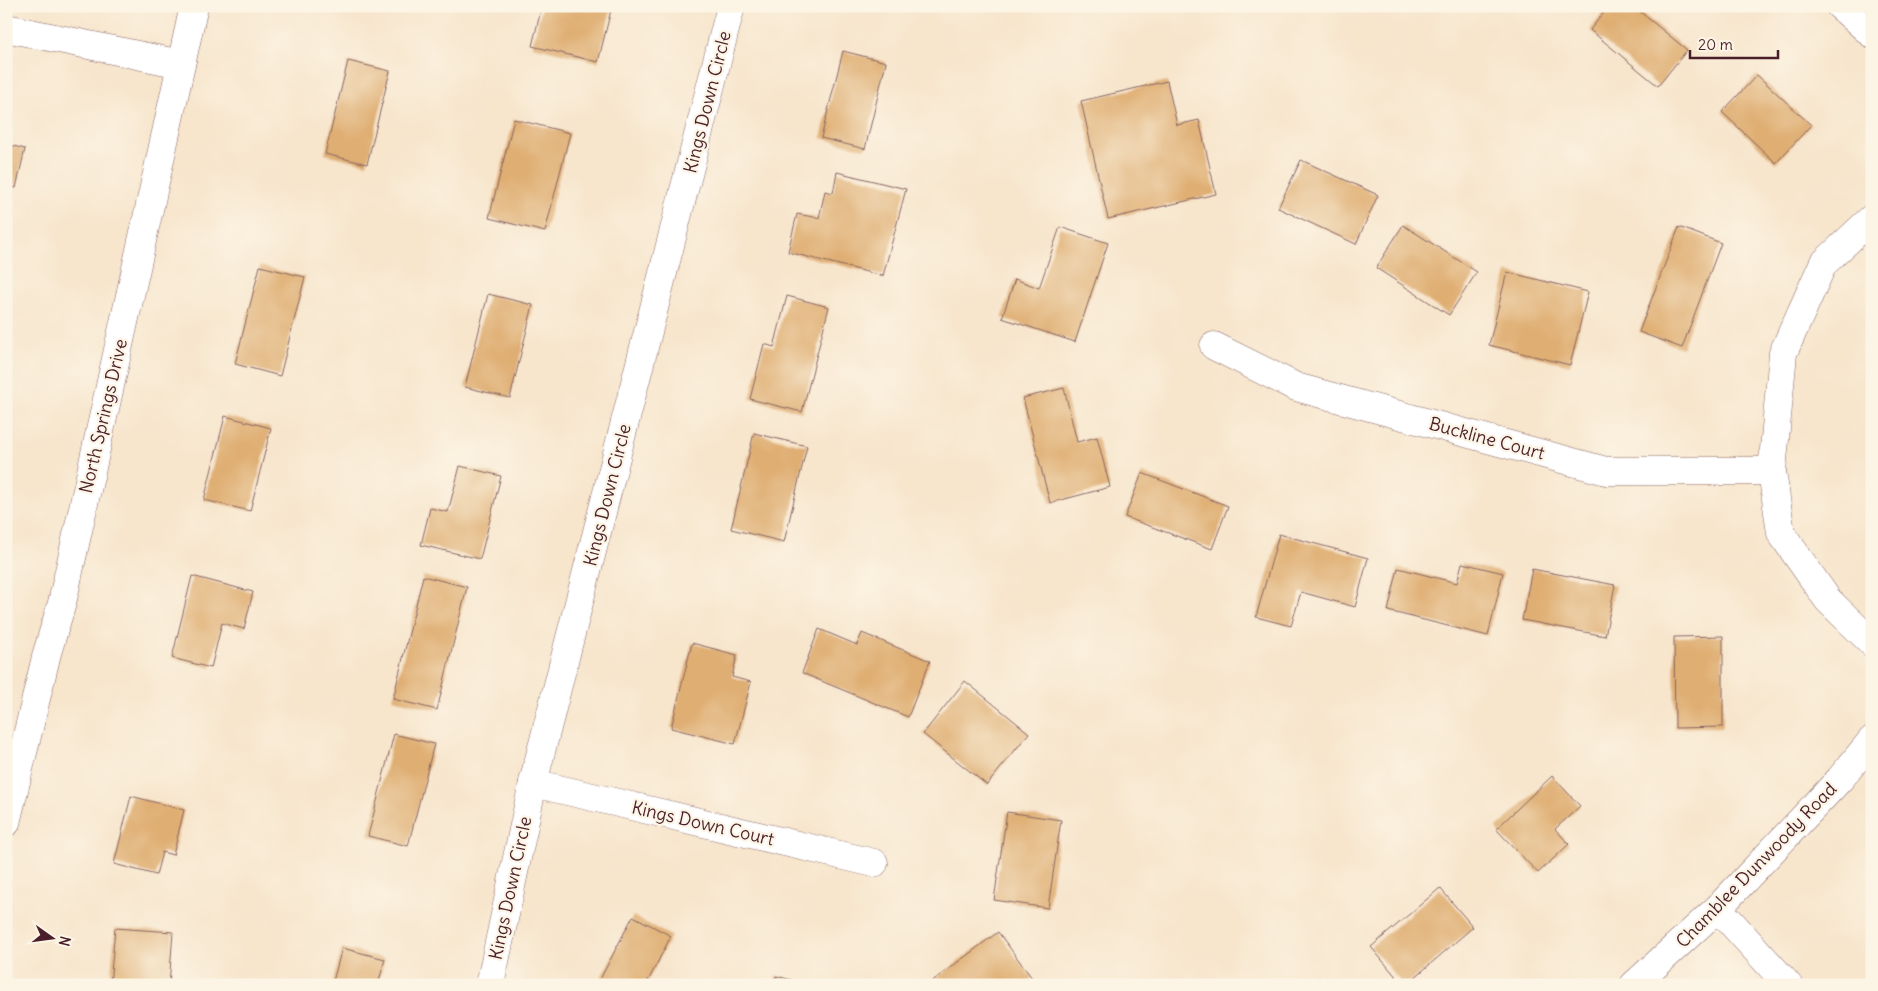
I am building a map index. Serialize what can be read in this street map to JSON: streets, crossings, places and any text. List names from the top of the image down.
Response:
{
  "streets": {
    "street": [
      "Kings Down Circle",
      "North Springs Drive",
      "Buckline Court",
      "Kings Down Court",
      "Chamblee Dunwoody Road"
    ]
  },
  "crossings": [
    ["Kings Down Circle", "Kings Down Court"]
  ],
  "scale_bar": "20 m",
  "north": "right"
}
